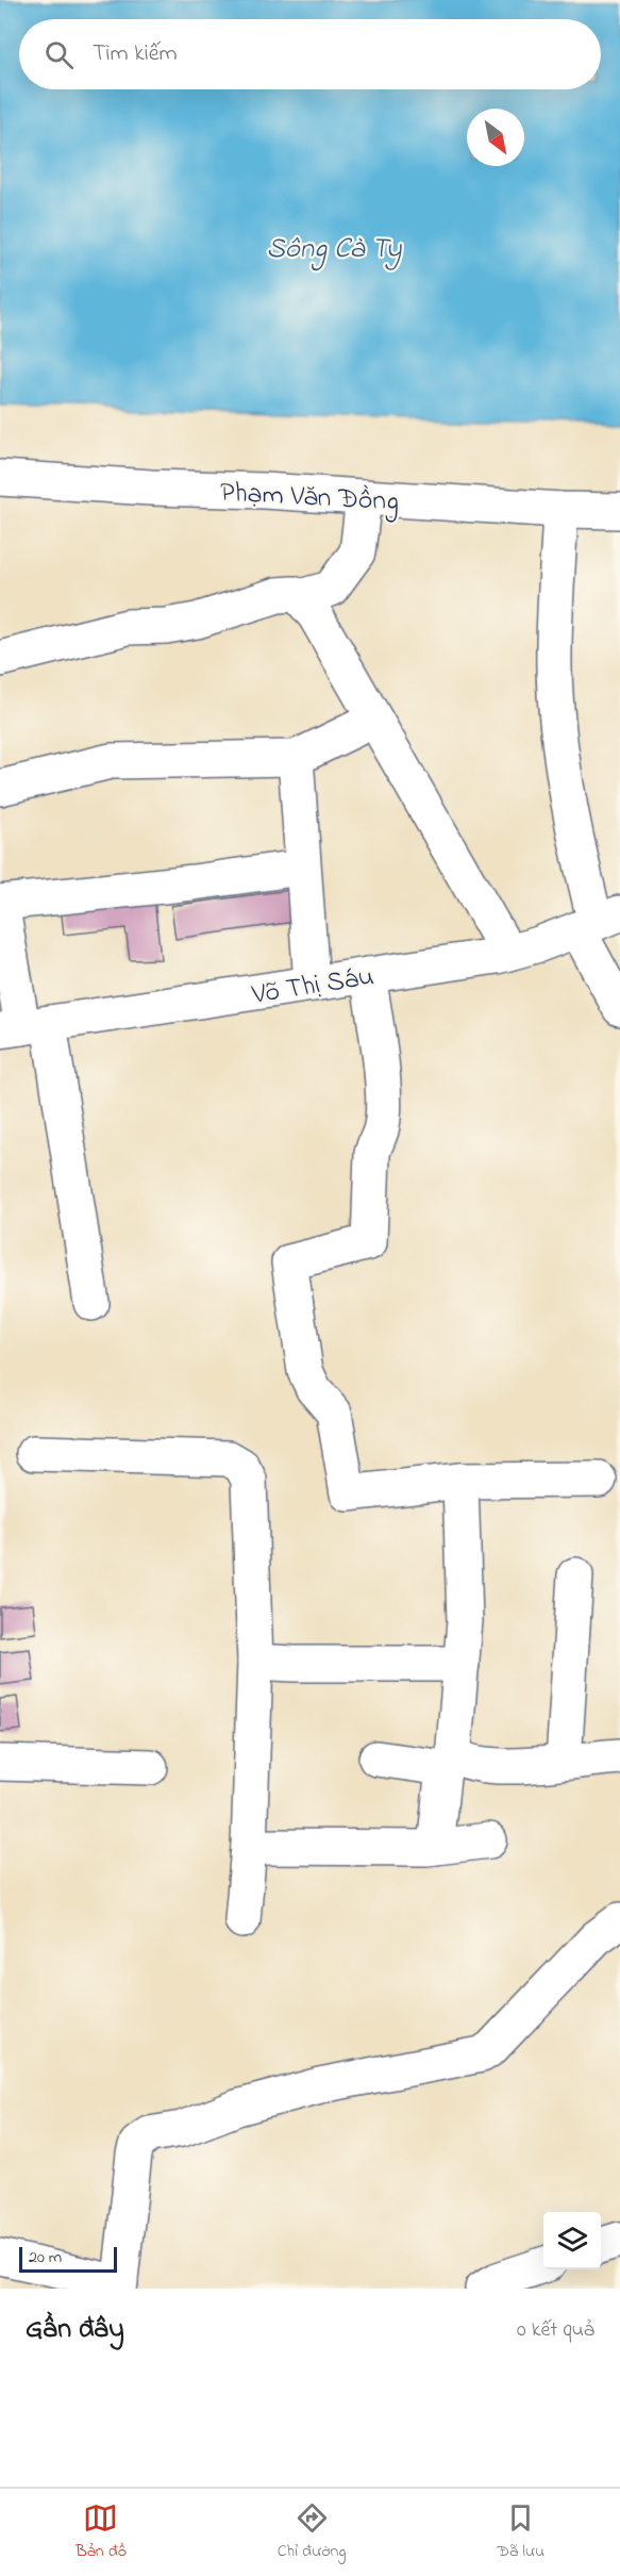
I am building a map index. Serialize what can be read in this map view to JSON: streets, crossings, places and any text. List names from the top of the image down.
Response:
{
  "streets": {
    "street": ["Phạm Văn Đồng", "Võ Thị Sáu"]
  },
  "water": ["Sông Cà Ty"],
  "scale_bar": "20 m",
  "north": "bottom right",
  "page": {
    "search": "Tìm kiếm",
    "scale": "20 m",
    "heading": ["Gần đây", "0 kết quả"],
    "nav": ["Bản đồ", "Chỉ đường", "Đã lưu"]
  }
}
